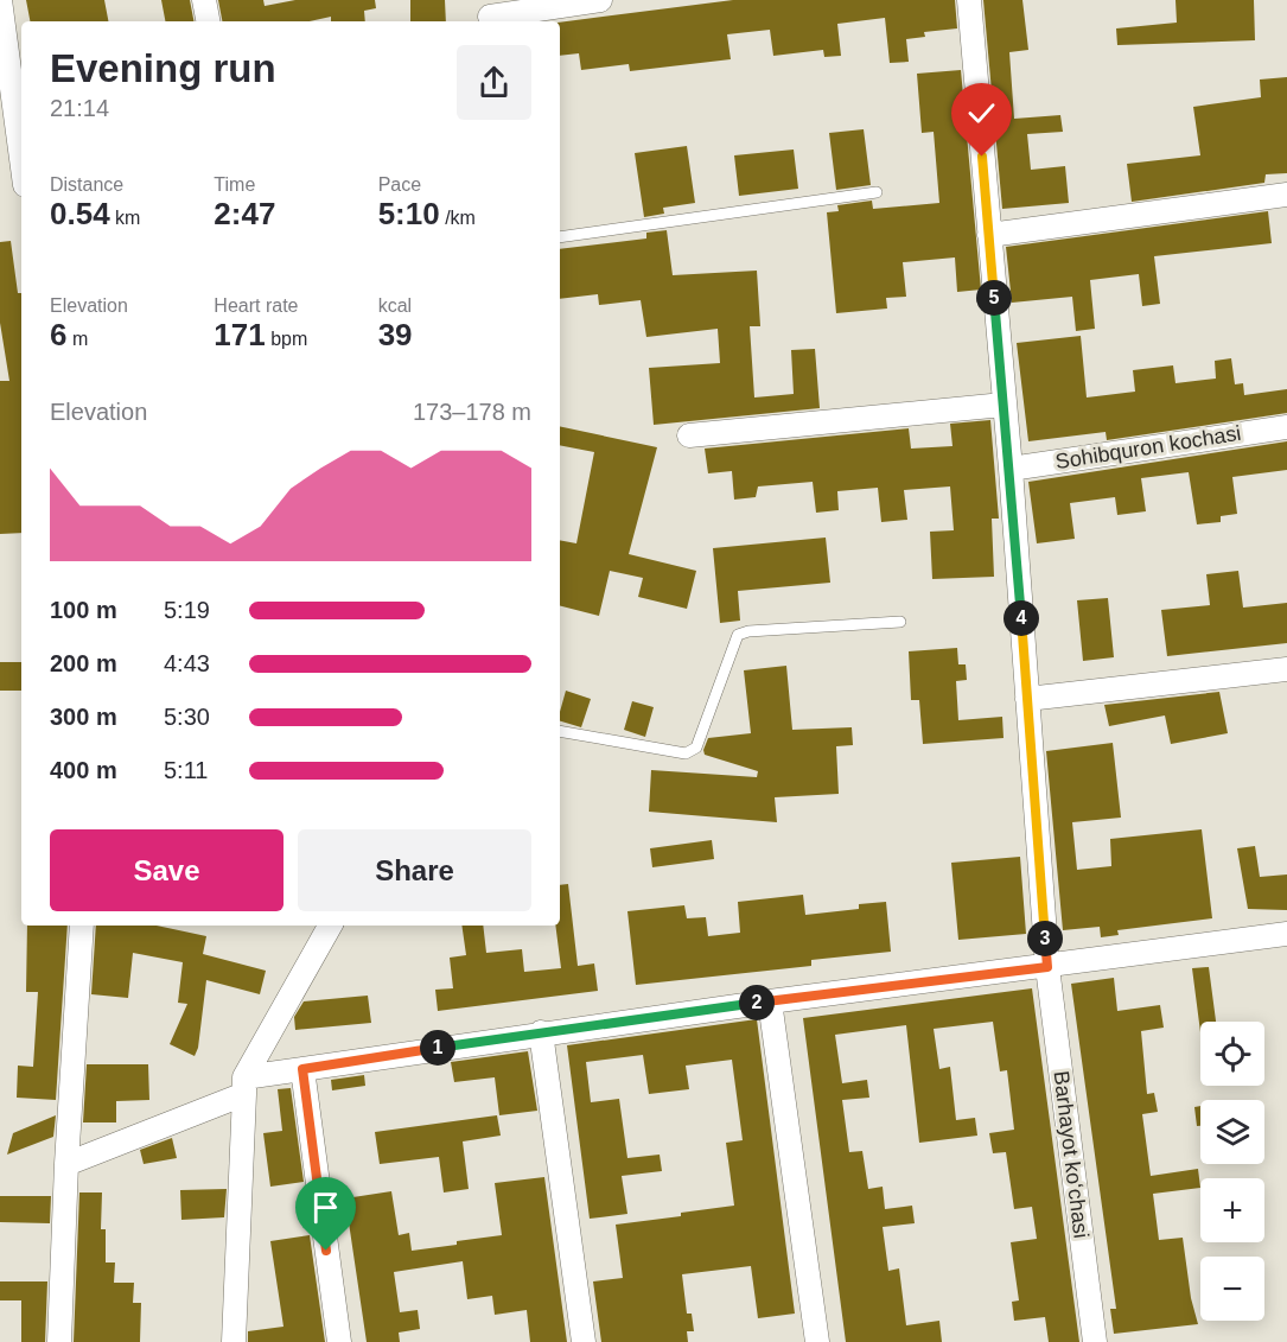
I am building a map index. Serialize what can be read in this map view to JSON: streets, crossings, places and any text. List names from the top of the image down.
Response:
{
  "streets": {
    "street": ["Sohibquron kochasi", "Barhayot koʻchasi"]
  },
  "crossings": [
    ["Sohibquron kochasi", "Barhayot koʻchasi"]
  ],
  "page": {
    "heading": ["Evening run", "21:14"],
    "stats": [
      ["Distance", "0.54 km"],
      ["Time", "2:47"],
      ["Pace", "5:10 /km"],
      ["Elevation", "6 m"],
      ["Heart rate", "171 bpm"],
      ["kcal", "39"]
    ],
    "pins": [
      "5",
      "4",
      "3",
      "2",
      "1"
    ],
    "chart": ["Elevation", "173–178 m"],
    "list": [
      {
        "name": "100 m",
        "note": "5:19"
      },
      {
        "name": "200 m",
        "note": "4:43"
      },
      {
        "name": "300 m",
        "note": "5:30"
      },
      {
        "name": "400 m",
        "note": "5:11"
      }
    ],
    "buttons": ["Save", "Share"],
    "map_buttons": ["+", "−"]
  }
}
